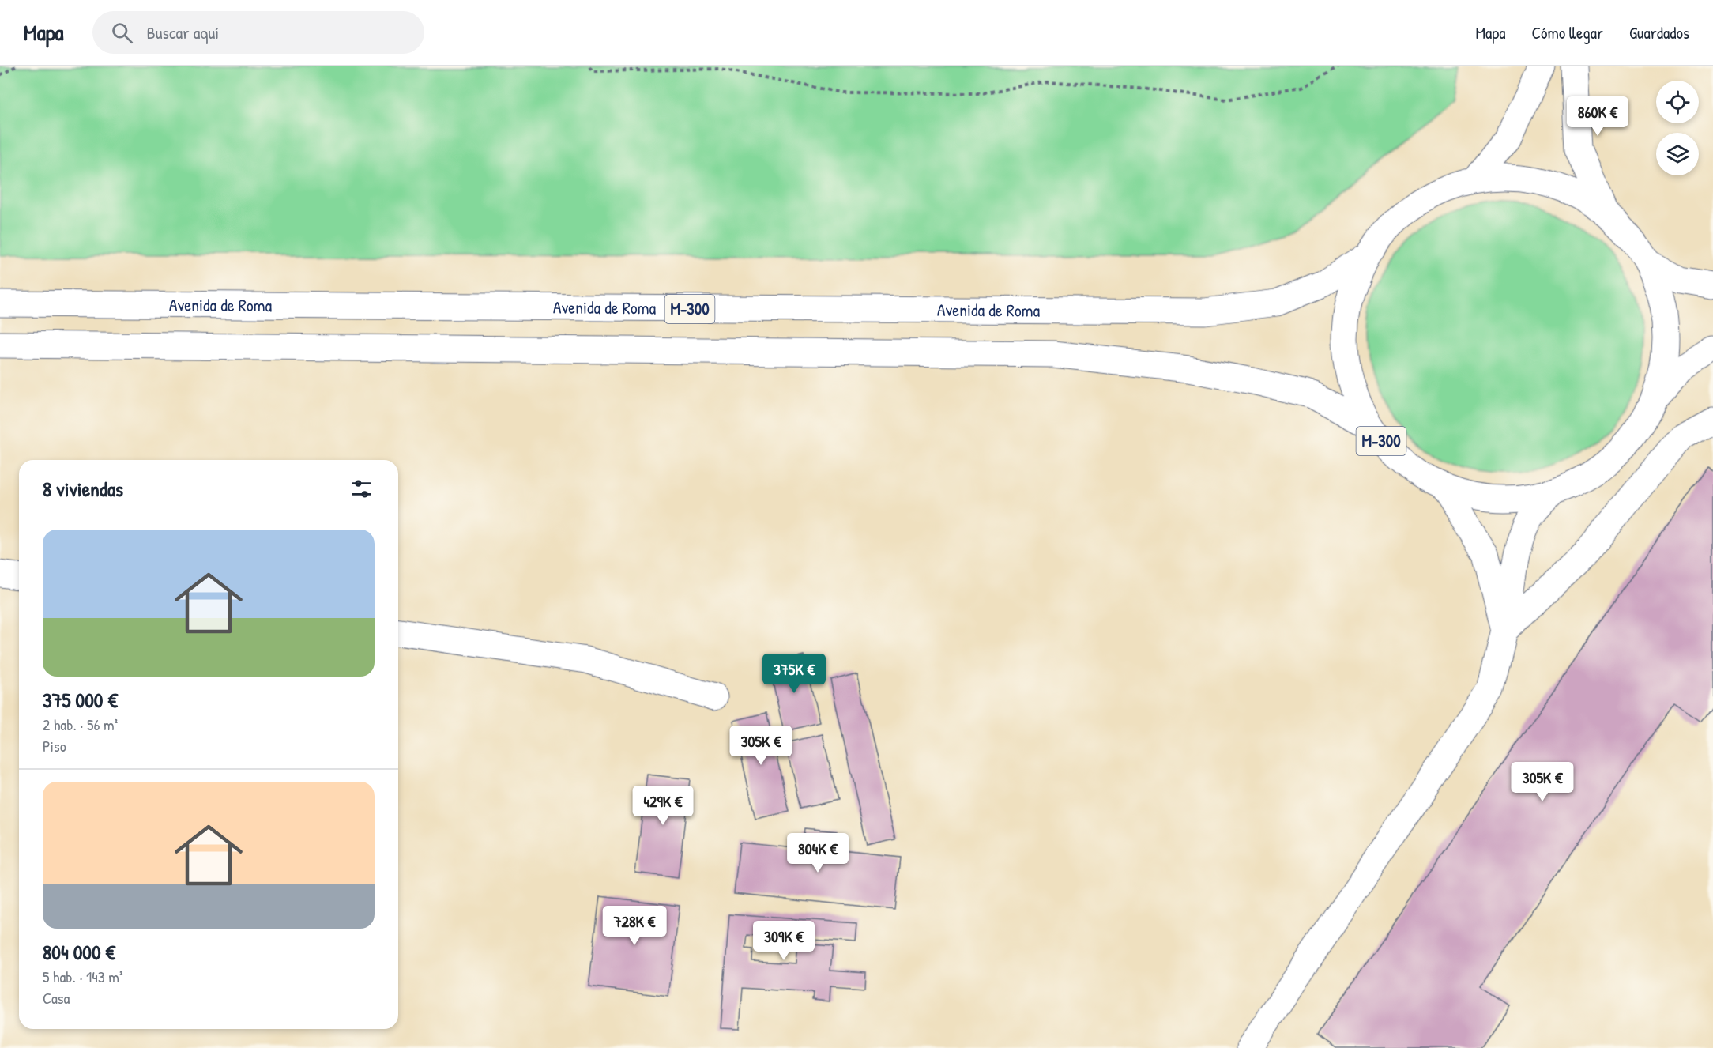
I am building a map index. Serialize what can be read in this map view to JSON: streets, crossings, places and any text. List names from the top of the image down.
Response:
{
  "streets": {
    "main road": ["Avenida de Roma", "M-300"]
  },
  "crossings": [
    ["Avenida de Roma", "M-300"]
  ],
  "page": {
    "header": "Mapa",
    "search": "Buscar aquí",
    "nav": ["Mapa", "Cómo llegar", "Guardados"],
    "price": [
      "860K €",
      "375K €",
      "305K €",
      "305K €",
      "429K €",
      "804K €",
      "728K €",
      "309K €"
    ],
    "heading": "8 viviendas",
    "list": [
      {
        "name": "375 000 €",
        "note": "2 hab. · 56 m² · Piso"
      },
      {
        "name": "804 000 €",
        "note": "5 hab. · 143 m² · Casa"
      }
    ]
  }
}
